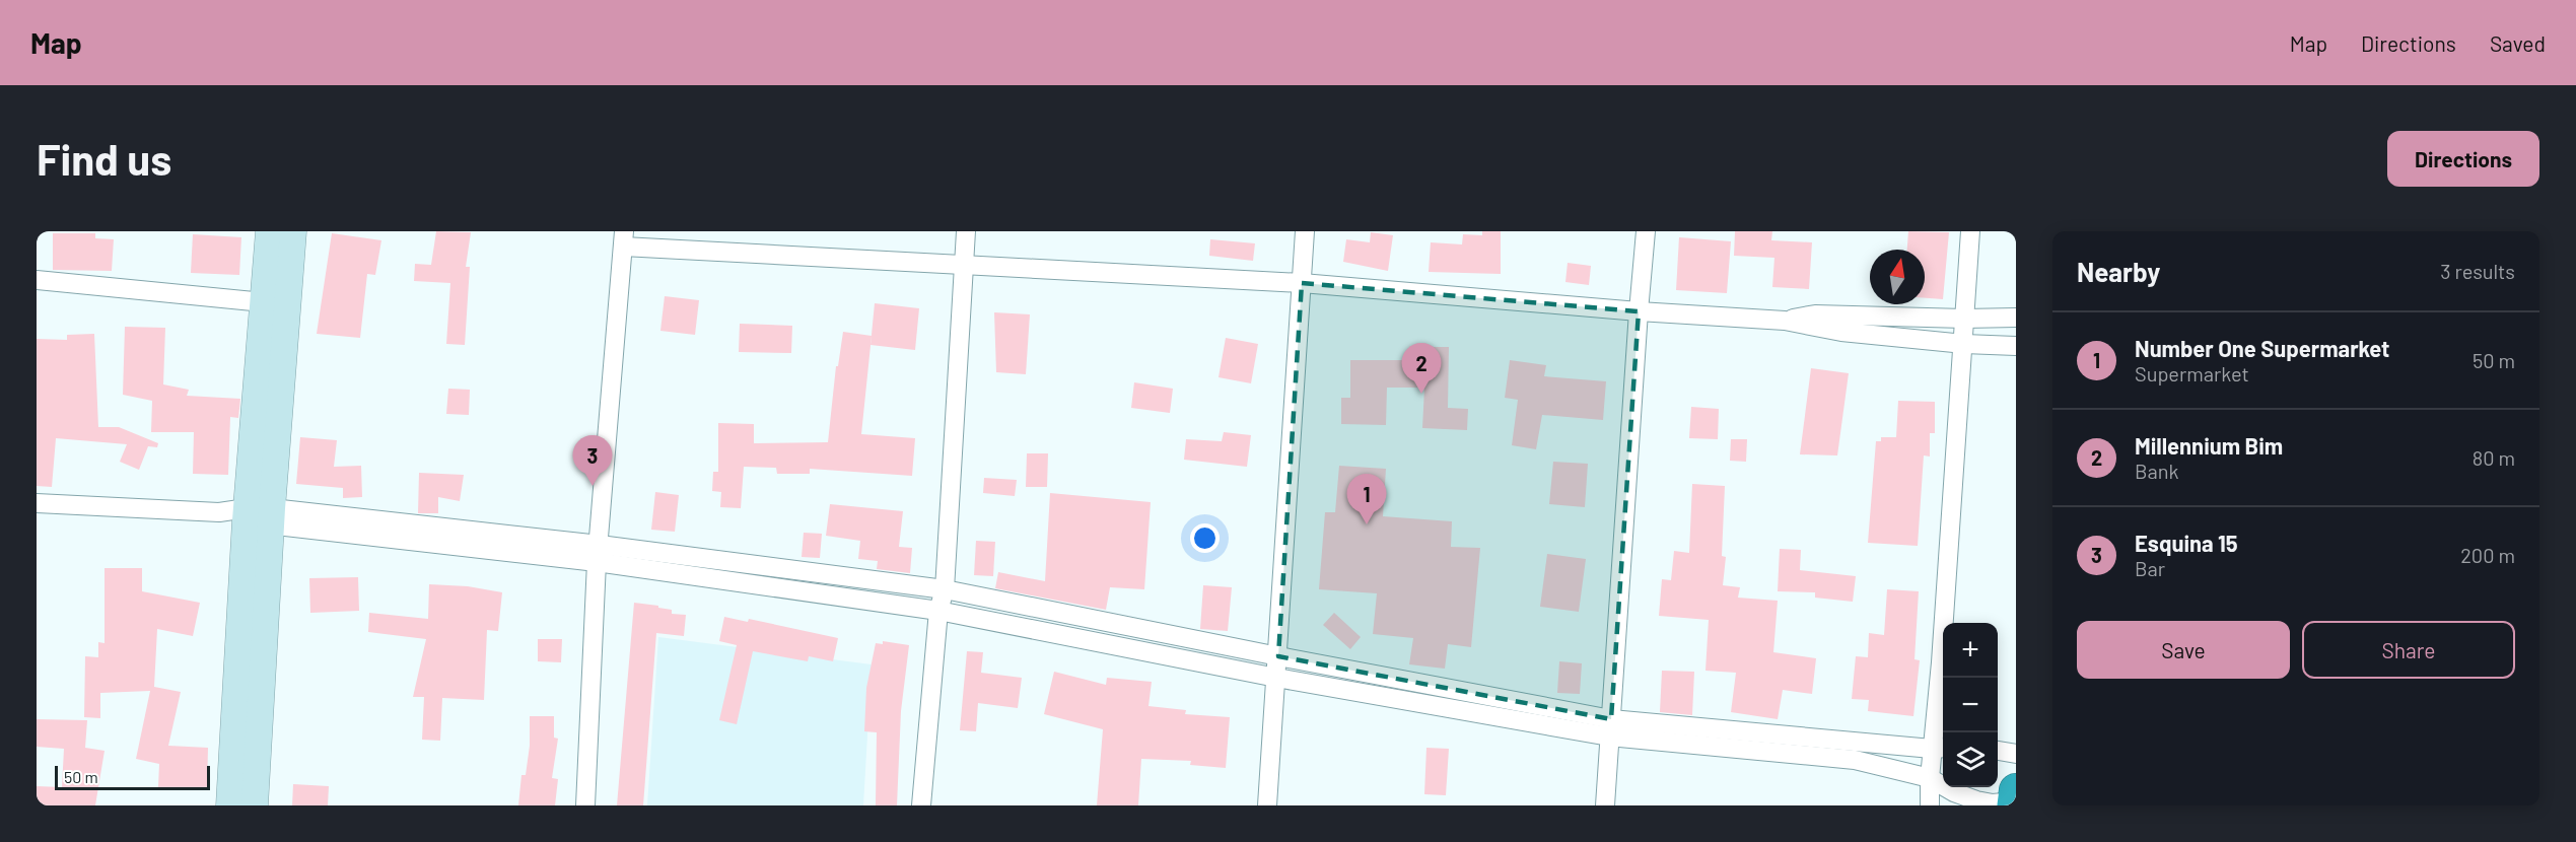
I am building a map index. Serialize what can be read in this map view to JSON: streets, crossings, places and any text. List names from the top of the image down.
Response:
{
  "scale_bar": "50 m",
  "north": "top",
  "page": {
    "header": "Map",
    "nav": ["Map", "Directions", "Saved"],
    "buttons": [
      "Directions",
      ["Save", "Share"]
    ],
    "title": "Find us",
    "heading": ["Nearby", "3 results"],
    "list": [
      {
        "mark": "1",
        "name": "Number One Supermarket",
        "note": "Supermarket",
        "value": "50 m"
      },
      {
        "mark": "2",
        "name": "Millennium Bim",
        "note": "Bank",
        "value": "80 m"
      },
      {
        "mark": "3",
        "name": "Esquina 15",
        "note": "Bar",
        "value": "200 m"
      }
    ],
    "pins": ["2", "3", "1"],
    "map_buttons": ["+", "−"],
    "scale": "50 m"
  }
}
